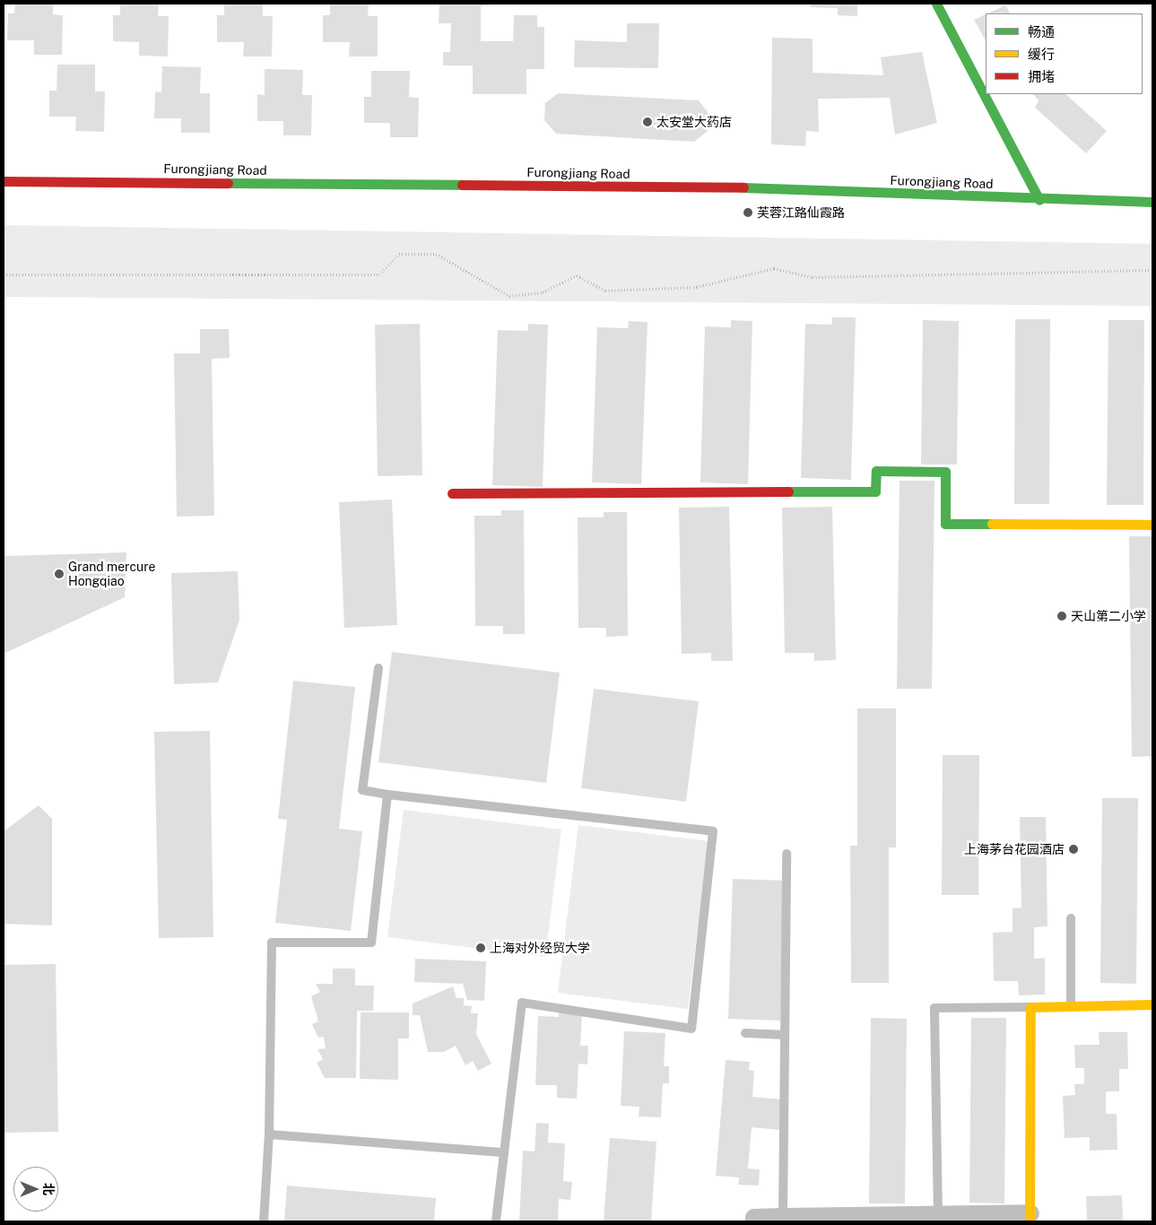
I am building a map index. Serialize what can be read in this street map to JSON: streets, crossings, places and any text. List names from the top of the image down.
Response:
{
  "streets": {
    "street": ["Furongjiang Road"]
  },
  "places": [
    "太安堂大药店",
    "芙蓉江路仙霞路",
    "Grand mercure Hongqiao",
    "天山第二小学",
    "上海茅台花园酒店",
    "上海对外经贸大学"
  ],
  "legend": ["畅通", "缓行", "拥堵"],
  "north": "right"
}
